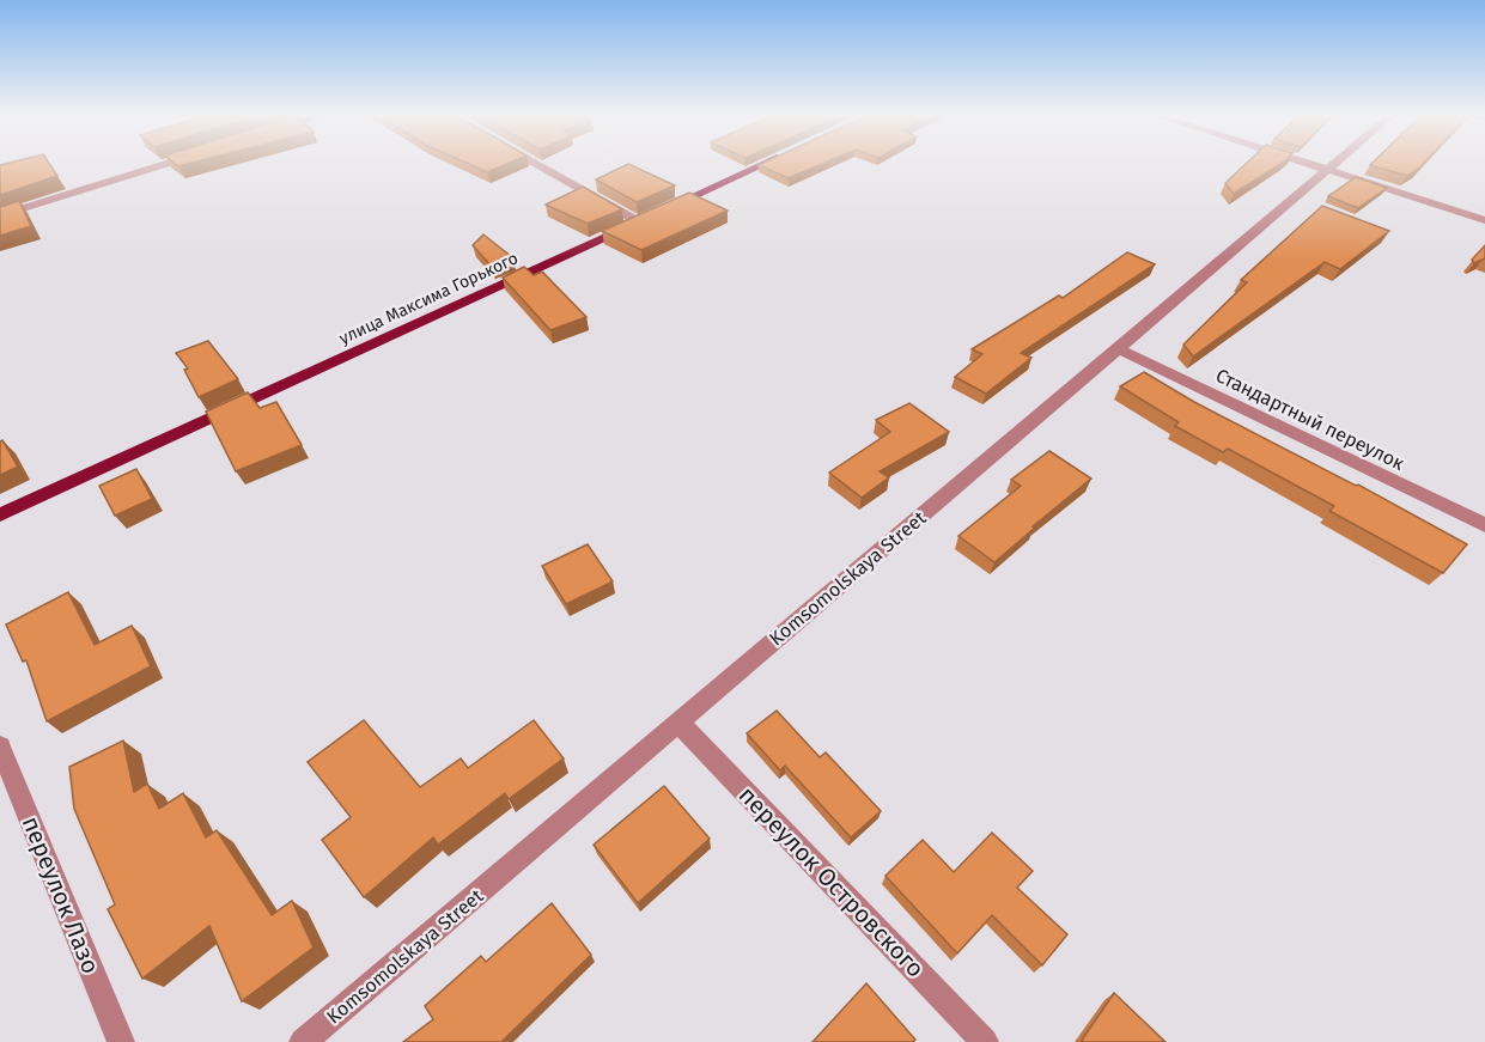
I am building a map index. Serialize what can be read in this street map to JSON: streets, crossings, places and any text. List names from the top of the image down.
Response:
{
  "streets": {
    "main road": ["улица Максима Горького"],
    "street": [
      "Стандартный переулок",
      "Komsomolskaya Street",
      "переулок Островского",
      "переулок Лазо"
    ]
  },
  "crossings": [
    ["Стандартный переулок", "Komsomolskaya Street"],
    ["Komsomolskaya Street", "переулок Островского"]
  ]
}
